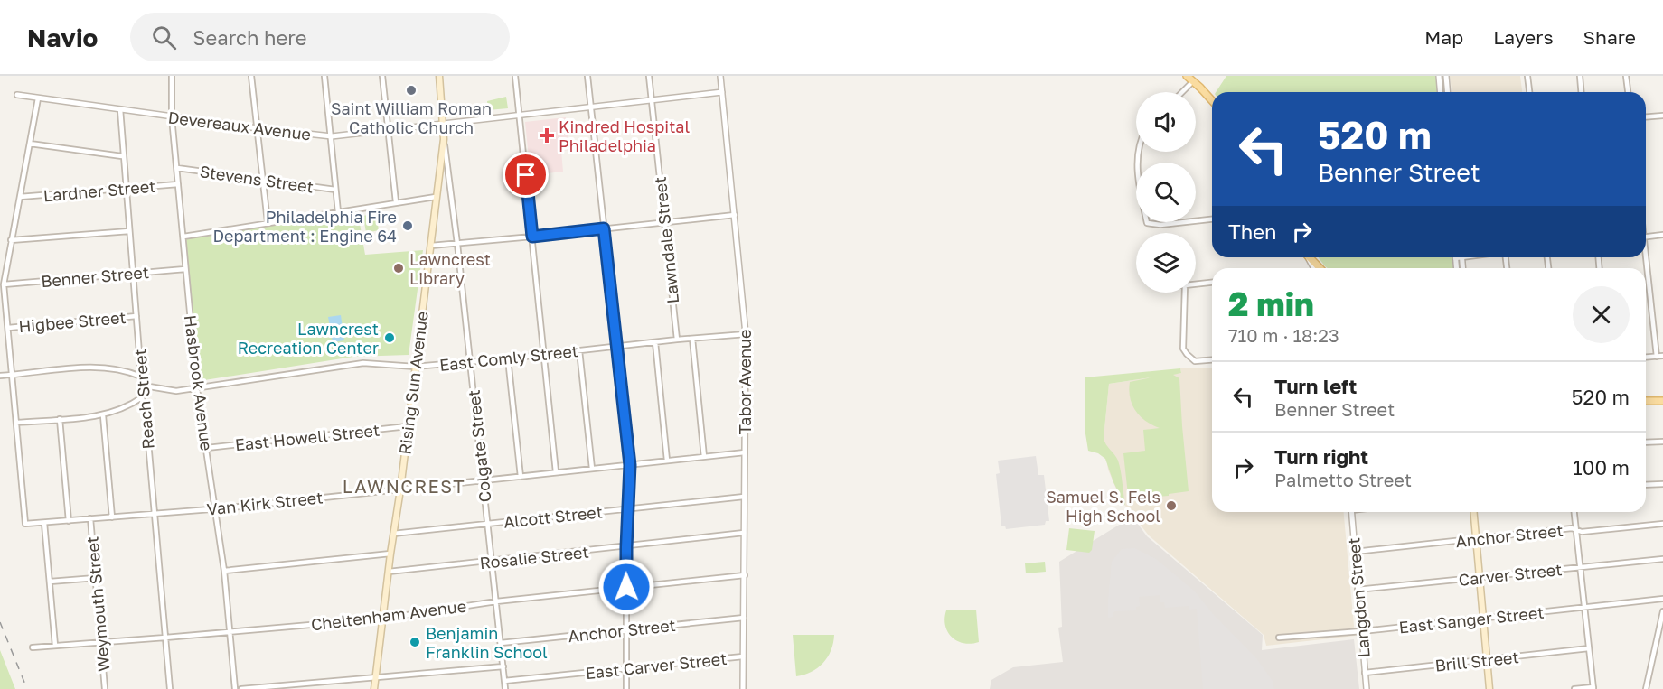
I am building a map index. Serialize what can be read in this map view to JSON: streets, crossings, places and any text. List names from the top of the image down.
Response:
{
  "streets": {
    "main road": ["Rising Sun Avenue"],
    "street": [
      "Devereaux Avenue",
      "Stevens Street",
      "Lardner Street",
      "Lawndale Street",
      "Benner Street",
      "Higbee Street",
      "East Comly Street",
      "Tabor Avenue",
      "Hasbrook Avenue",
      "Reach Street",
      "East Howell Street",
      "Colgate Street",
      "Van Kirk Street",
      "Alcott Street",
      "Anchor Street",
      "Rosalie Street",
      "Carver Street",
      "Langdon Street",
      "Weymouth Street",
      "Cheltenham Avenue",
      "East Sanger Street",
      "Brill Street",
      "East Carver Street"
    ]
  },
  "crossings": [
    ["Devereaux Avenue", "Lawndale Street"],
    ["Devereaux Avenue", "Tabor Avenue"],
    ["Devereaux Avenue", "Hasbrook Avenue"],
    ["Devereaux Avenue", "Rising Sun Avenue"],
    ["Devereaux Avenue", "Reach Street"],
    ["Stevens Street", "Hasbrook Avenue"],
    ["Lardner Street", "Hasbrook Avenue"],
    ["Lardner Street", "Reach Street"],
    ["Lawndale Street", "East Comly Street"],
    ["Benner Street", "Hasbrook Avenue"],
    ["Benner Street", "Reach Street"],
    ["Higbee Street", "Reach Street"],
    ["East Comly Street", "Tabor Avenue"],
    ["East Comly Street", "Hasbrook Avenue"],
    ["East Comly Street", "Rising Sun Avenue"],
    ["East Comly Street", "Reach Street"],
    ["East Comly Street", "Colgate Street"],
    ["Tabor Avenue", "Van Kirk Street"],
    ["Tabor Avenue", "Alcott Street"],
    ["Tabor Avenue", "Anchor Street"],
    ["Tabor Avenue", "Rosalie Street"],
    ["Tabor Avenue", "Cheltenham Avenue"],
    ["Tabor Avenue", "East Carver Street"],
    ["Hasbrook Avenue", "East Howell Street"],
    ["Hasbrook Avenue", "Van Kirk Street"],
    ["Hasbrook Avenue", "Cheltenham Avenue"],
    ["Rising Sun Avenue", "East Howell Street"],
    ["Rising Sun Avenue", "Colgate Street"],
    ["Rising Sun Avenue", "Van Kirk Street"],
    ["Rising Sun Avenue", "Alcott Street"],
    ["Rising Sun Avenue", "Rosalie Street"],
    ["Rising Sun Avenue", "Cheltenham Avenue"],
    ["Reach Street", "Van Kirk Street"],
    ["Reach Street", "Cheltenham Avenue"],
    ["Colgate Street", "Van Kirk Street"],
    ["Colgate Street", "Alcott Street"],
    ["Colgate Street", "Anchor Street"],
    ["Colgate Street", "Rosalie Street"],
    ["Colgate Street", "Cheltenham Avenue"],
    ["Colgate Street", "East Carver Street"],
    ["Van Kirk Street", "Weymouth Street"],
    ["Anchor Street", "Langdon Street"],
    ["Carver Street", "Langdon Street"],
    ["Langdon Street", "East Sanger Street"],
    ["Langdon Street", "Brill Street"],
    ["Weymouth Street", "Cheltenham Avenue"]
  ],
  "districts": ["LAWNCREST"],
  "places": {
    "other": [
      "Saint William Roman Catholic Church",
      "Philadelphia Fire Department : Engine 64",
      "Lawncrest Library",
      "Lawncrest Recreation Center",
      "Samuel S. Fels High School",
      "Benjamin Franklin School"
    ],
    "health": ["Kindred Hospital Philadelphia"]
  },
  "page": {
    "header": "Navio",
    "search": "Search here",
    "nav": ["Map", "Layers", "Share"],
    "turn": ["520 m", "Benner Street"],
    "then": "Then",
    "heading": ["2 min", "710 m · 18:23"],
    "list": [
      {
        "name": "Turn left",
        "note": "Benner Street",
        "value": "520 m"
      },
      {
        "name": "Turn right",
        "note": "Palmetto Street",
        "value": "100 m"
      }
    ]
  }
}
